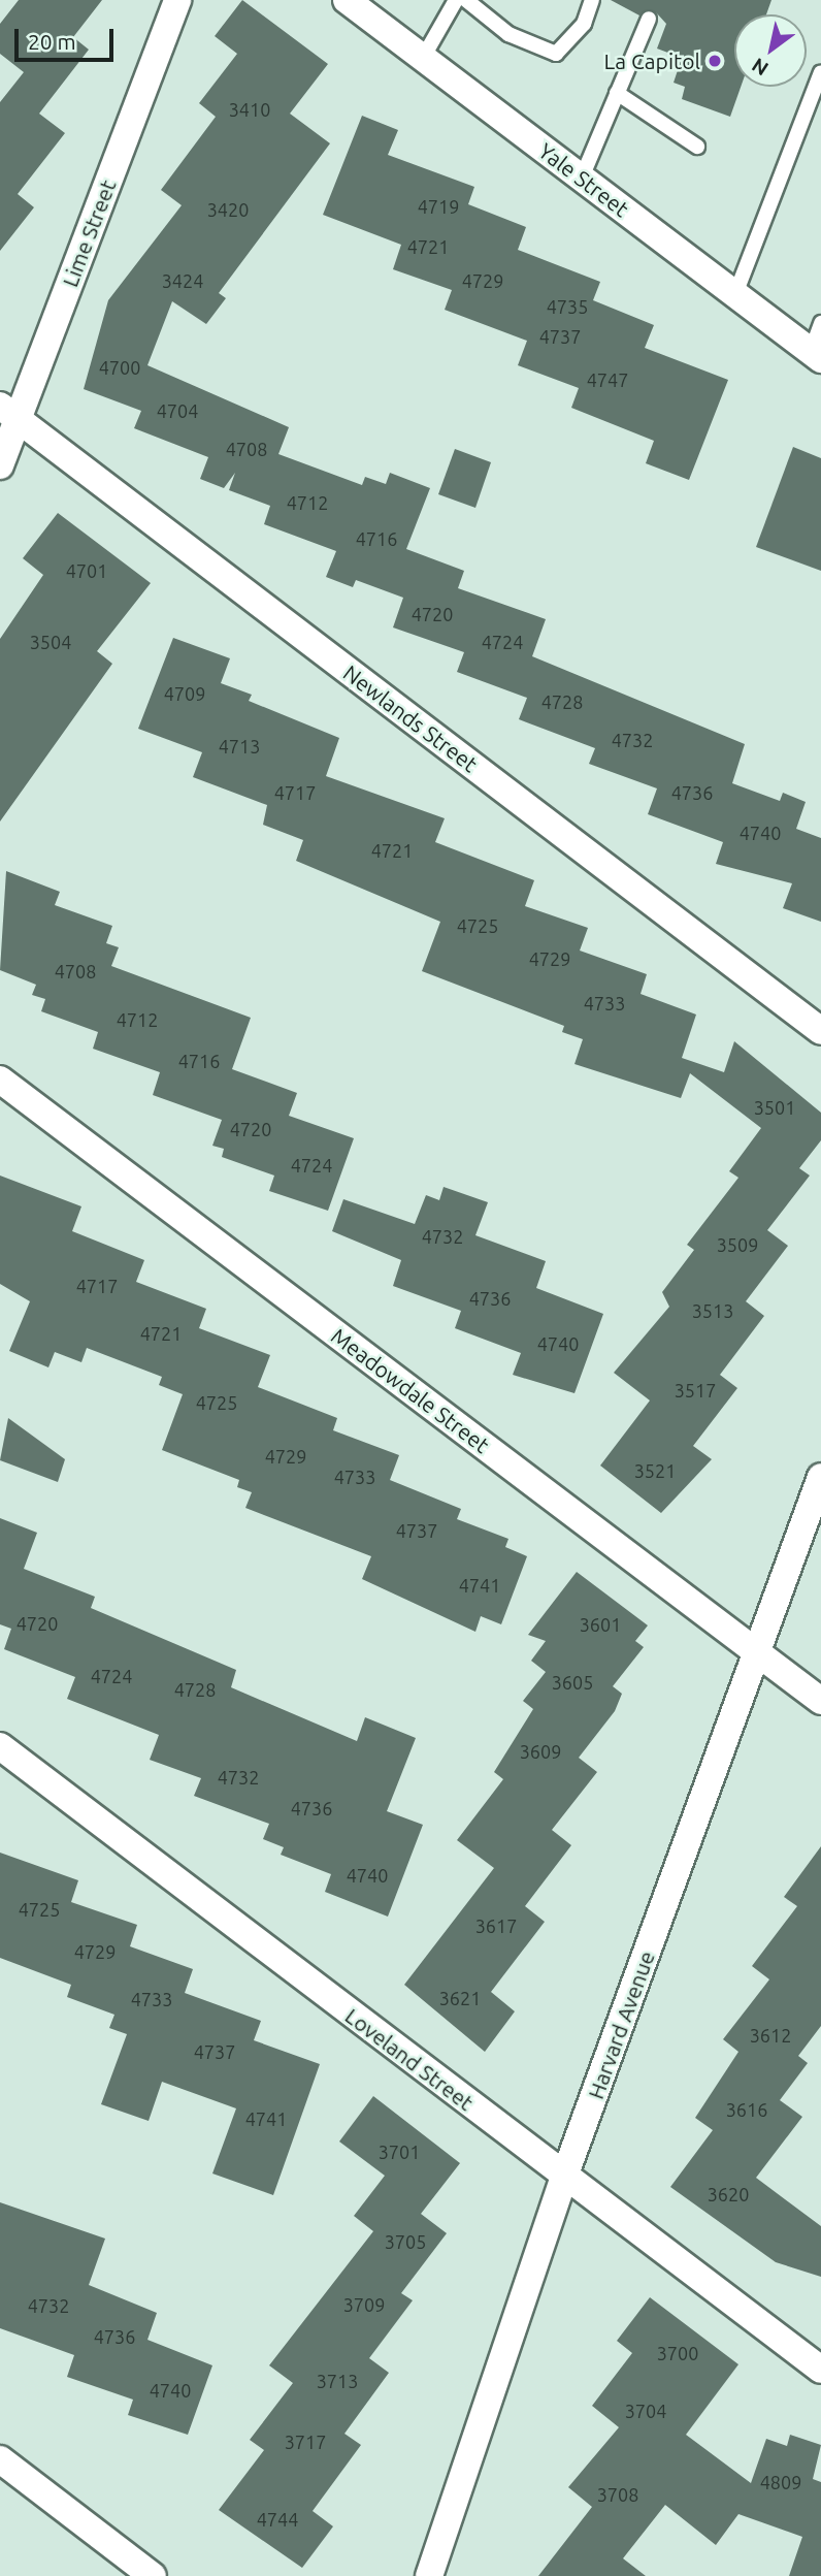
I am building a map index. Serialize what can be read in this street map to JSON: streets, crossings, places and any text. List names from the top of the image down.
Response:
{
  "streets": {
    "street": [
      "Yale Street",
      "Lime Street",
      "Newlands Street",
      "Meadowdale Street",
      "Harvard Avenue",
      "Loveland Street"
    ]
  },
  "crossings": [
    ["Lime Street", "Newlands Street"],
    ["Meadowdale Street", "Harvard Avenue"],
    ["Harvard Avenue", "Loveland Street"]
  ],
  "places": ["La Capitol"],
  "house_numbers": [
    "3410",
    "4719",
    "3420",
    "4721",
    "3424",
    "4729",
    "4735",
    "4737",
    "4700",
    "4747",
    "4704",
    "4708",
    "4712",
    "4716",
    "4701",
    "4720",
    "3504",
    "4724",
    "4709",
    "4728",
    "4732",
    "4713",
    "4717",
    "4736",
    "4740",
    "4721",
    "4725",
    "4729",
    "4708",
    "4733",
    "4712",
    "4716",
    "3501",
    "4720",
    "4724",
    "4732",
    "3509",
    "4717",
    "4736",
    "3513",
    "4721",
    "4740",
    "3517",
    "4725",
    "4729",
    "3521",
    "4733",
    "4737",
    "4741",
    "4720",
    "3601",
    "4724",
    "3605",
    "4728",
    "3609",
    "4732",
    "4736",
    "4740",
    "4725",
    "3617",
    "4729",
    "3621",
    "4733",
    "3612",
    "4737",
    "3616",
    "4741",
    "3701",
    "3620",
    "3705",
    "3709",
    "4732",
    "4736",
    "3700",
    "3713",
    "4740",
    "3704",
    "3717",
    "4809",
    "3708",
    "4744"
  ],
  "scale_bar": "20 m",
  "north": "bottom left"
}
